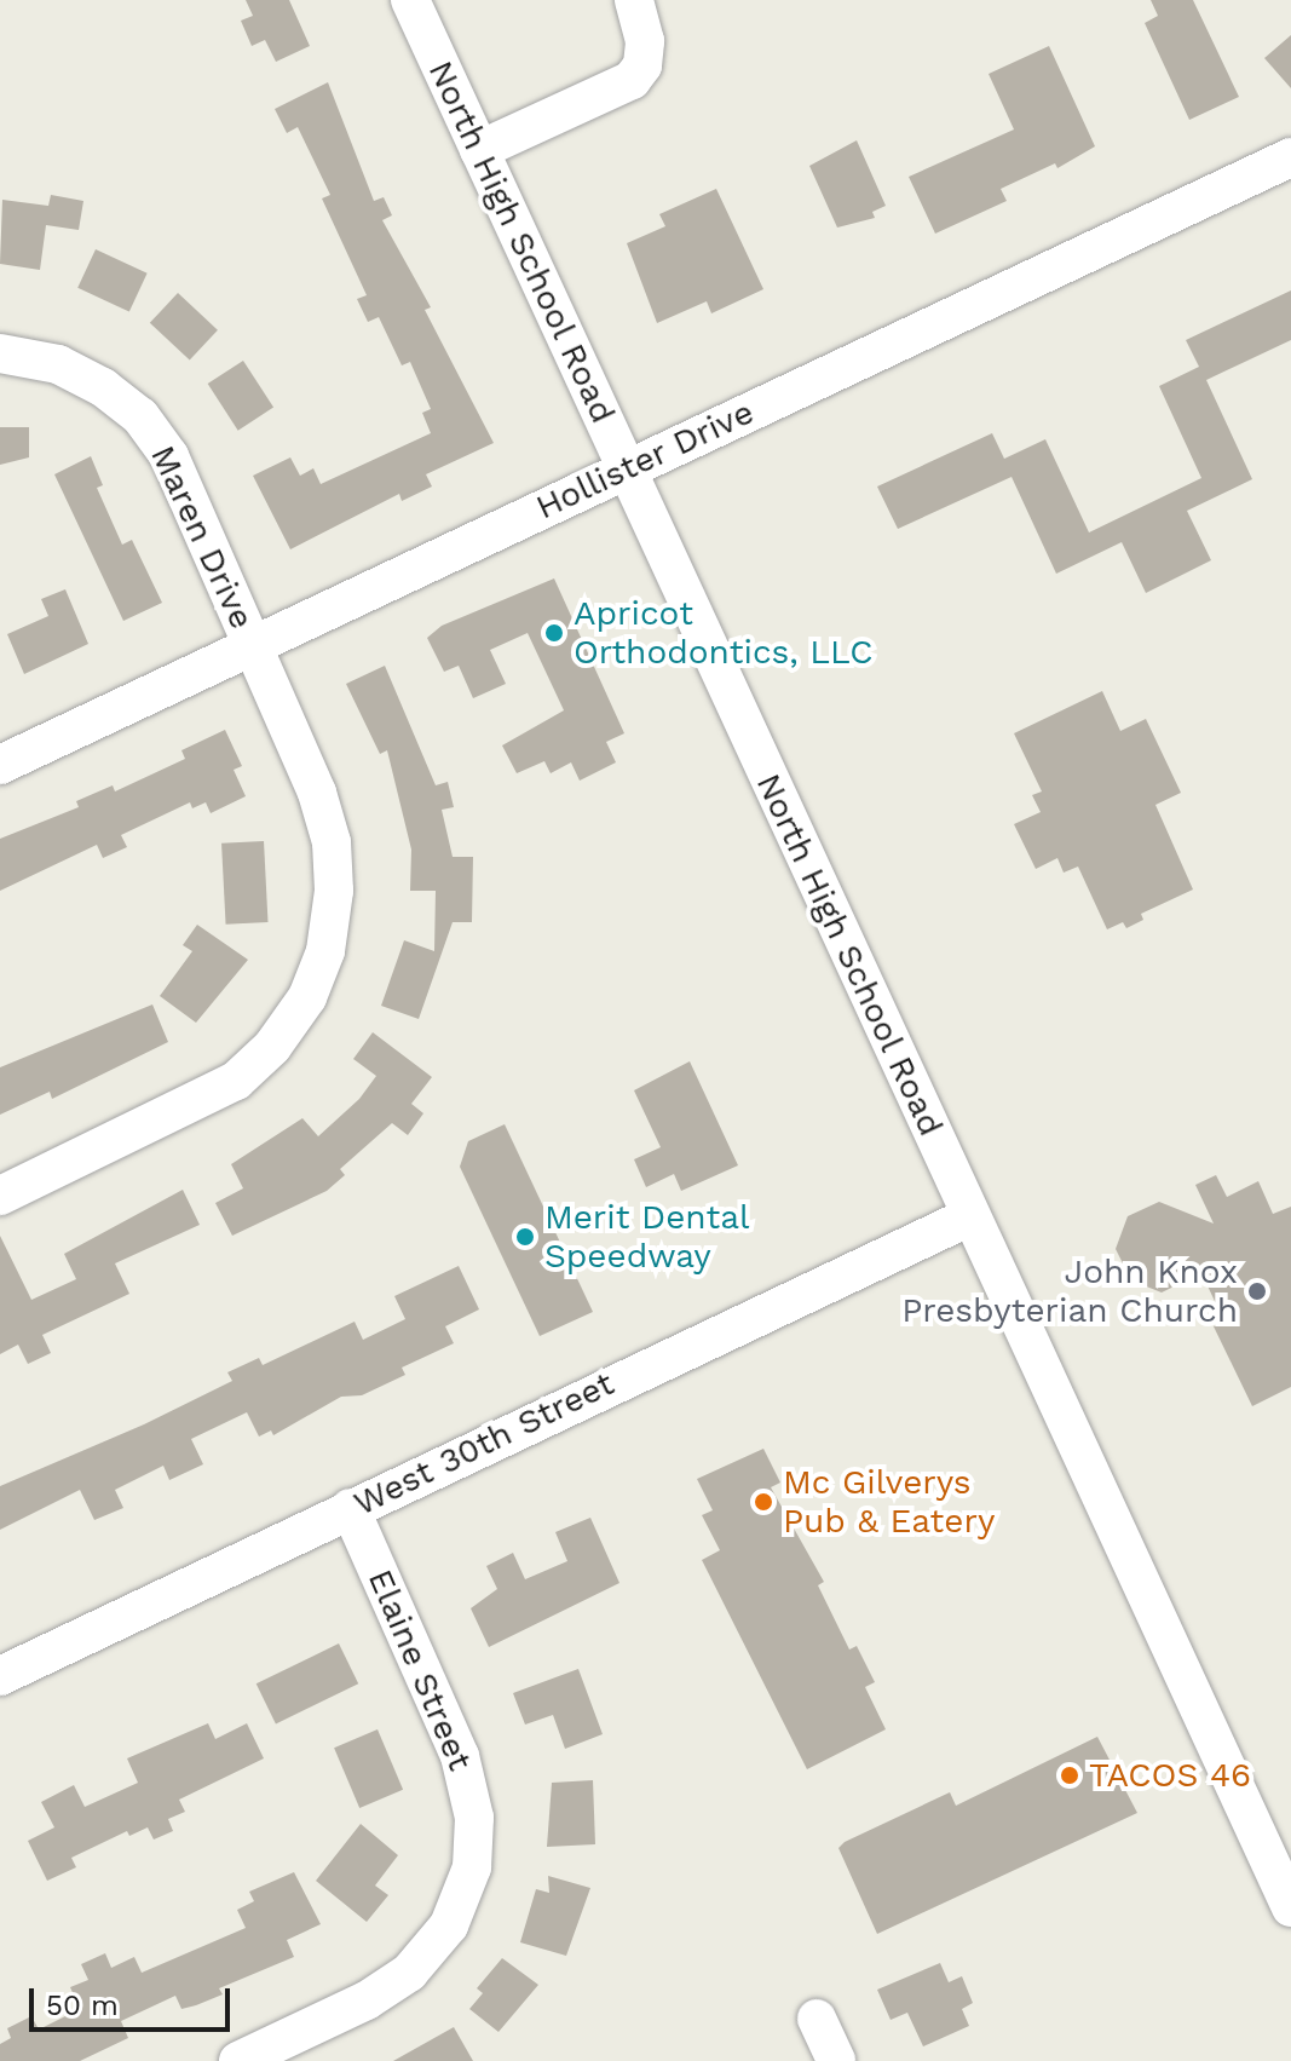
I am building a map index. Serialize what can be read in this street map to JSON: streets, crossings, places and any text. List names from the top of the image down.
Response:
{
  "streets": {
    "street": [
      "North High School Road",
      "Hollister Drive",
      "Maren Drive",
      "West 30th Street",
      "Elaine Street"
    ]
  },
  "crossings": [
    ["North High School Road", "Hollister Drive"],
    ["North High School Road", "West 30th Street"],
    ["Hollister Drive", "Maren Drive"],
    ["West 30th Street", "Elaine Street"]
  ],
  "places": [
    "Apricot Orthodontics, LLC",
    "Merit Dental Speedway",
    "John Knox Presbyterian Church",
    "Mc Gilverys Pub & Eatery",
    "TACOS 46"
  ],
  "scale_bar": "50 m"
}
